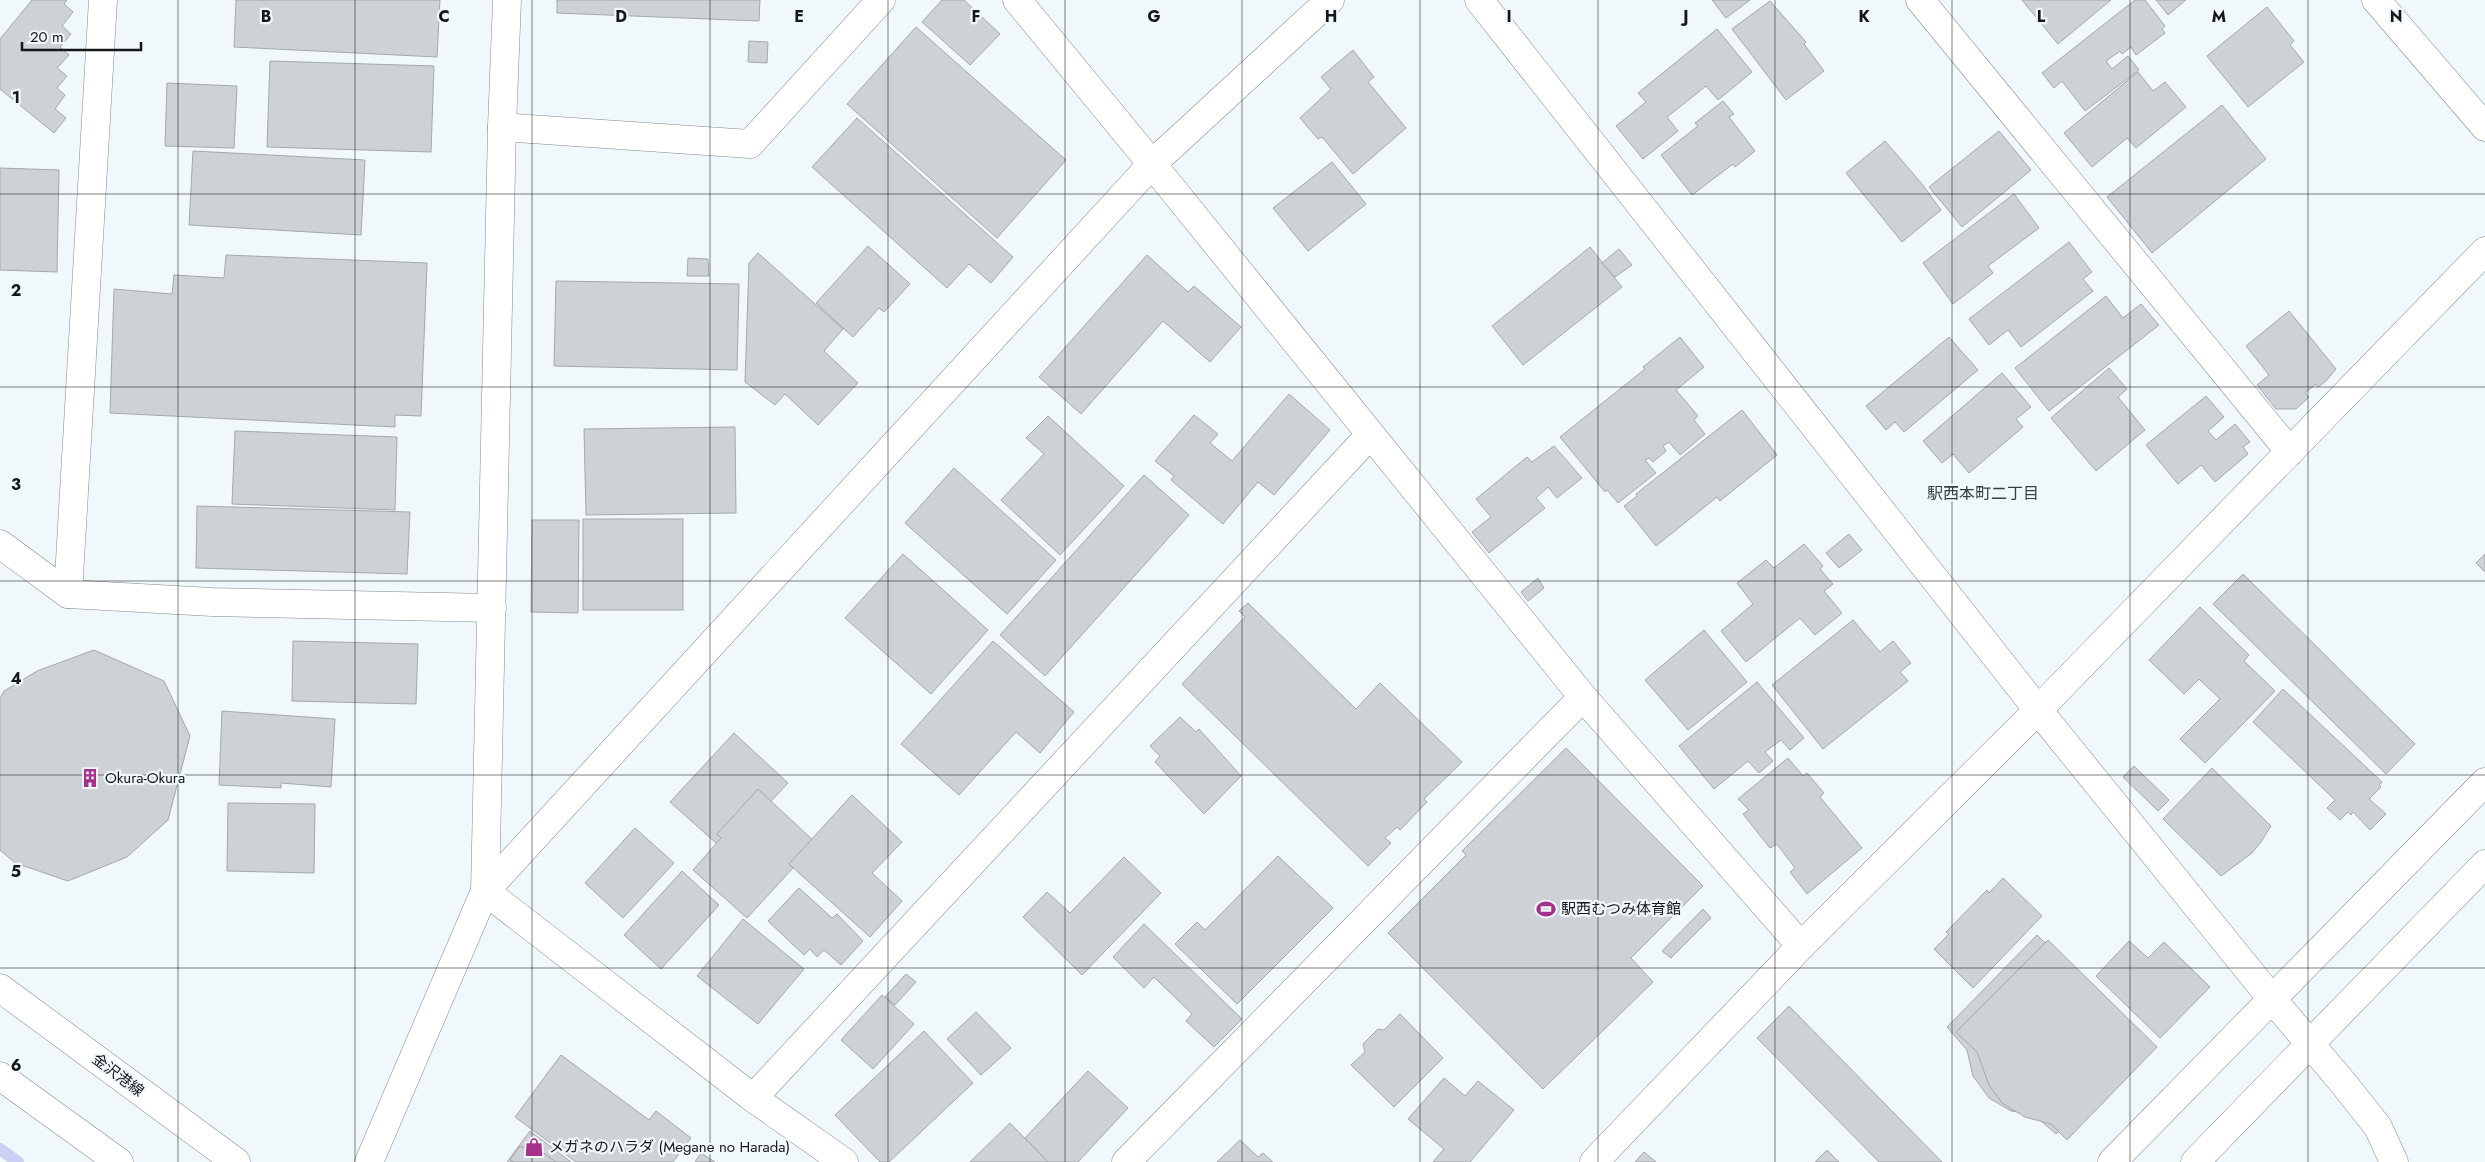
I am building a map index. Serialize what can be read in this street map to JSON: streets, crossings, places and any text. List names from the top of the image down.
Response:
{
  "streets": {
    "street": ["金沢港線"]
  },
  "districts": ["駅西本町二丁目"],
  "places": {
    "building": ["Okura-Okura"],
    "sports": ["駅西むつみ体育館"],
    "shop": ["メガネのハラダ (Megane no Harada)"]
  },
  "scale_bar": "20 m",
  "grid": {
    "columns": [
      "B",
      "C",
      "D",
      "E",
      "F",
      "G",
      "H",
      "I",
      "J",
      "K",
      "L",
      "M",
      "N"
    ],
    "rows": [
      "1",
      "2",
      "3",
      "4",
      "5",
      "6"
    ]
  }
}
